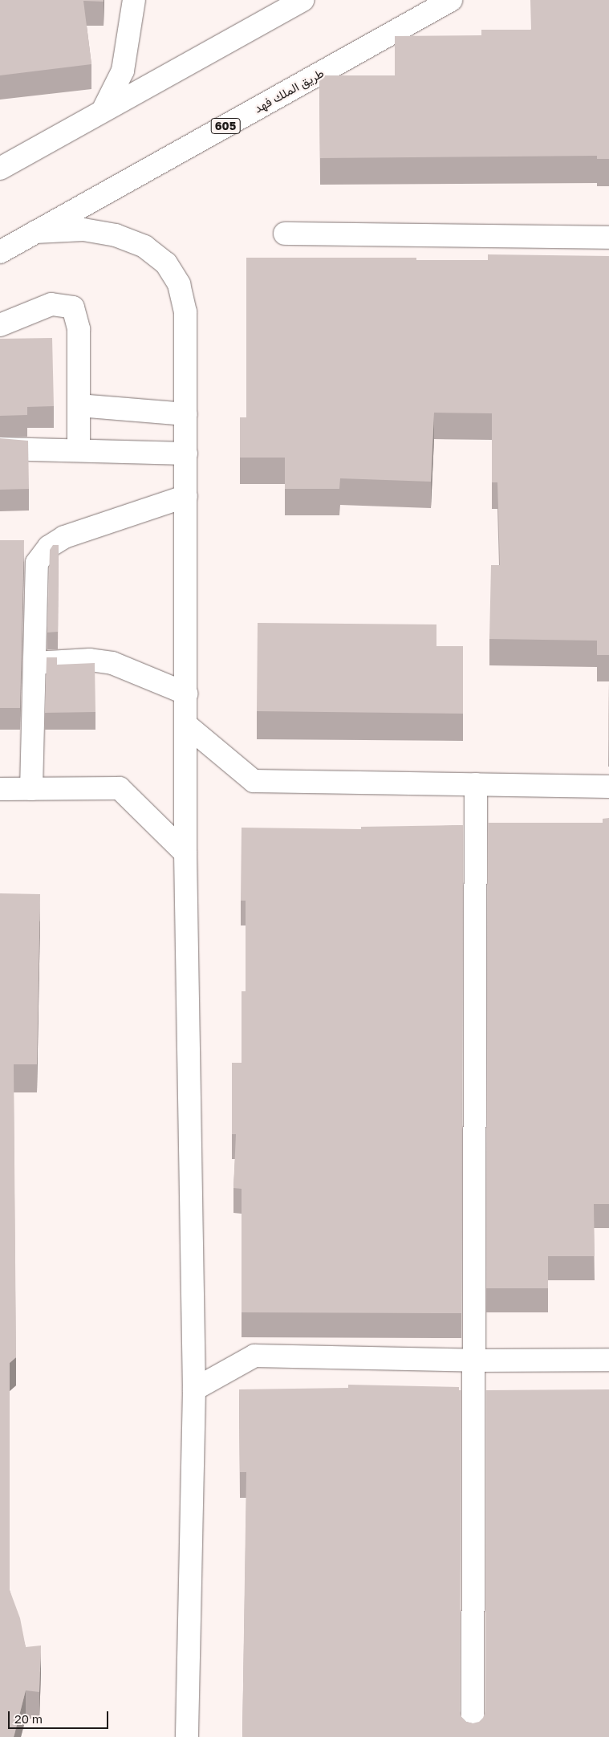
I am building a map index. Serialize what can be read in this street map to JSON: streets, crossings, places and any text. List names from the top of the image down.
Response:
{
  "streets": {
    "main road": ["طريق الملك فهد", "605"]
  },
  "scale_bar": "20 m"
}
